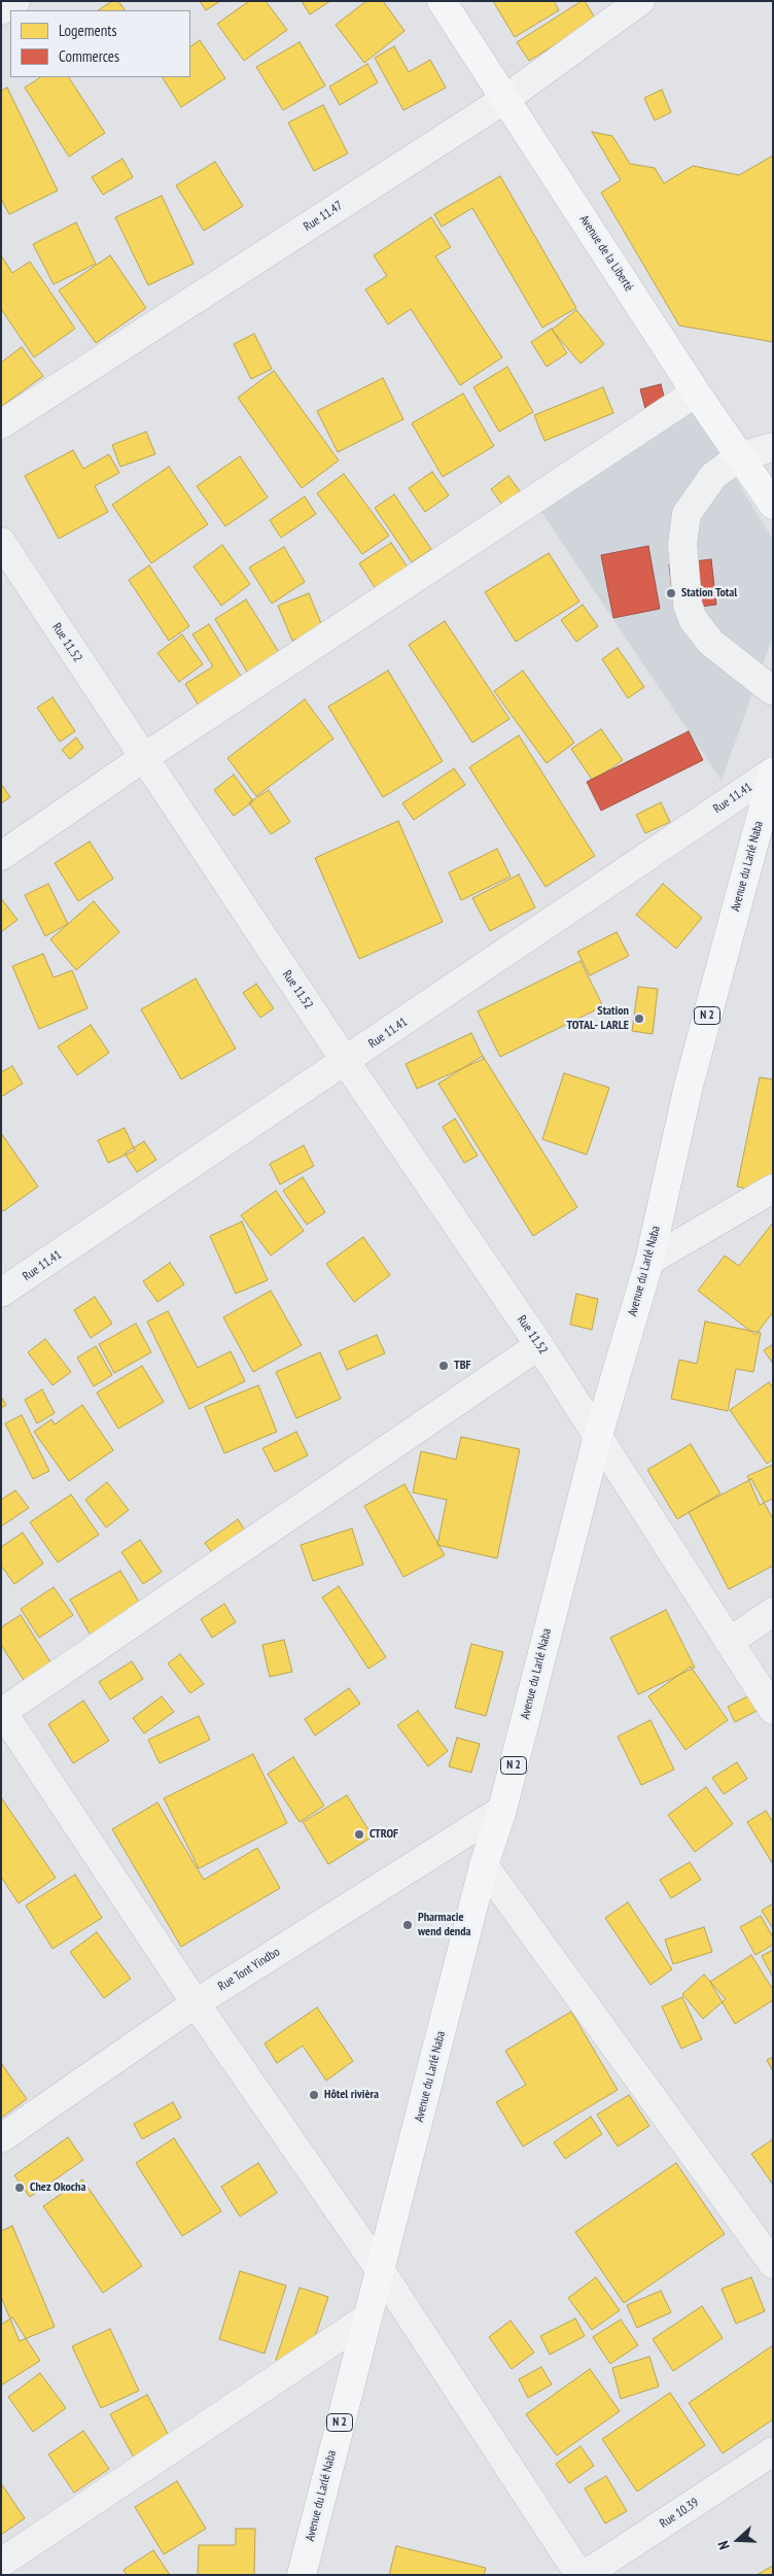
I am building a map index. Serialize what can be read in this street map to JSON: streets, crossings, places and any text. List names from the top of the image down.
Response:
{
  "streets": {
    "main road": ["Avenue de la Liberté", "Avenue du Larlé Naba", "N 2"],
    "street": [
      "Rue 11.47",
      "Rue 11.52",
      "Rue 11.41",
      "Rue Tont Yindbo",
      "Rue 10.39"
    ]
  },
  "crossings": [
    ["Rue 11.47", "Avenue de la Liberté"],
    ["Rue 11.52", "Rue 11.41"],
    ["Rue 11.52", "Avenue du Larlé Naba"],
    ["Rue 11.41", "Avenue du Larlé Naba"],
    ["Avenue du Larlé Naba", "Rue Tont Yindbo"]
  ],
  "places": [
    "Station Total",
    "Station TOTAL- LARLE",
    "TBF",
    "CTROF",
    "Pharmacie wend denda",
    "Hôtel rivièra",
    "Chez Okocha"
  ],
  "legend": ["Logements", "Commerces"],
  "north": "left"
}
